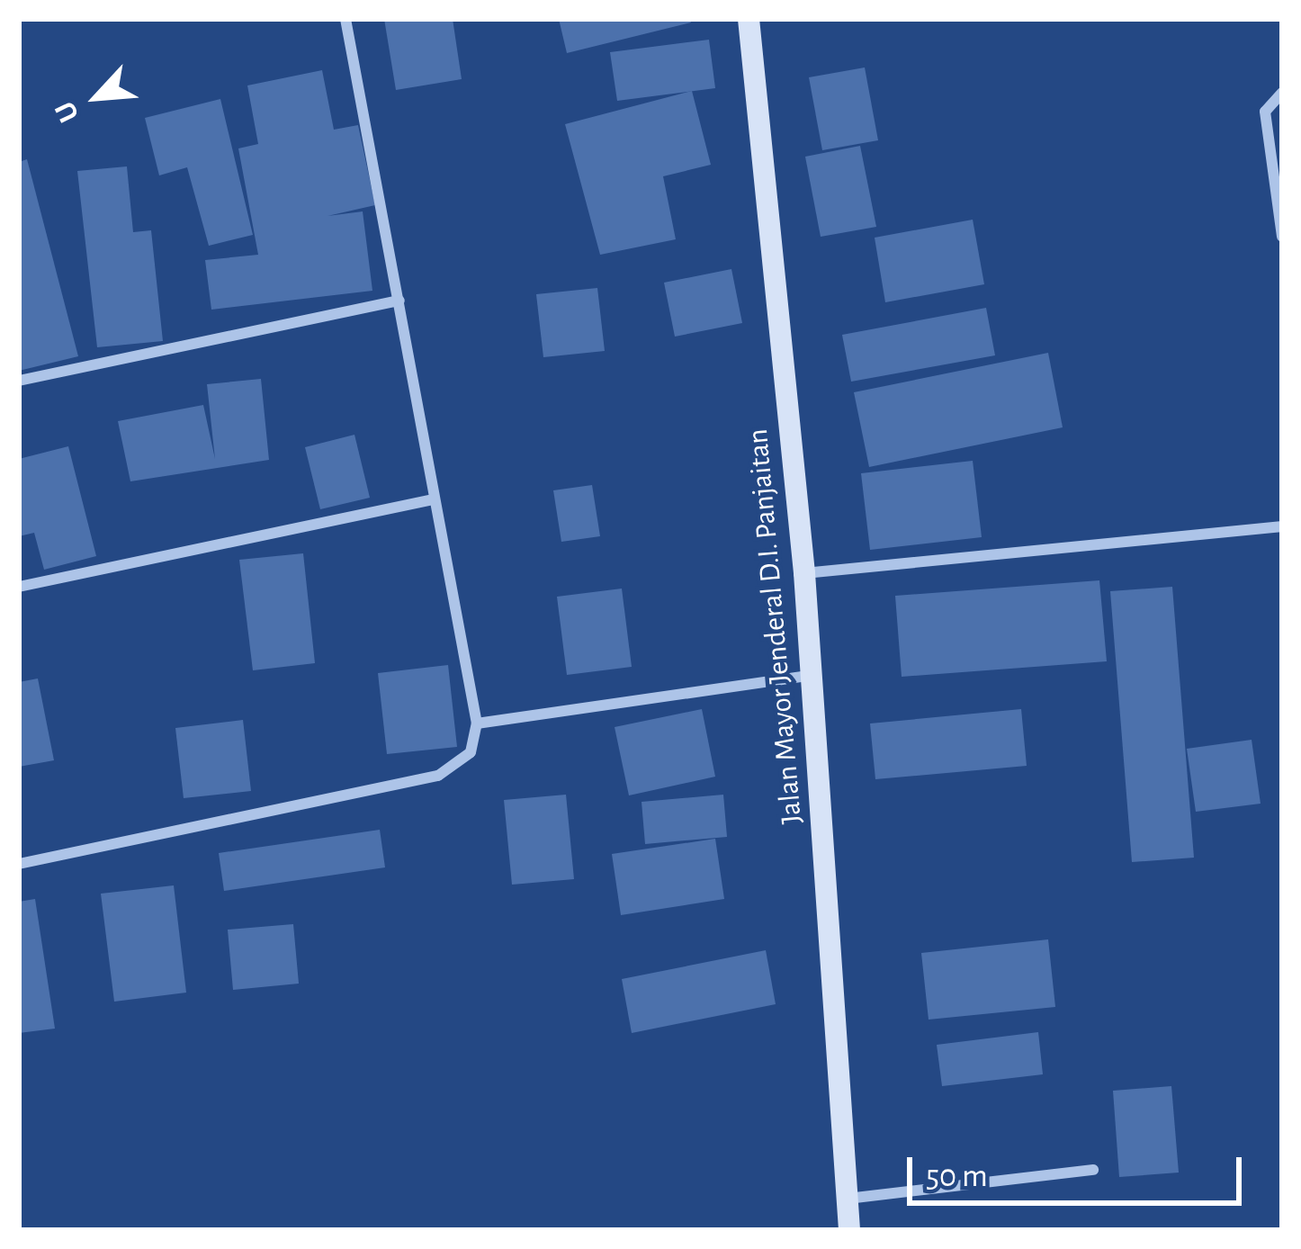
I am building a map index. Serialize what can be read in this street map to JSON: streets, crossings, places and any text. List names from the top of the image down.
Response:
{
  "streets": {
    "main road": ["Jalan Mayor Jenderal D.I. Panjaitan"]
  },
  "scale_bar": "50 m",
  "north": "bottom left"
}
